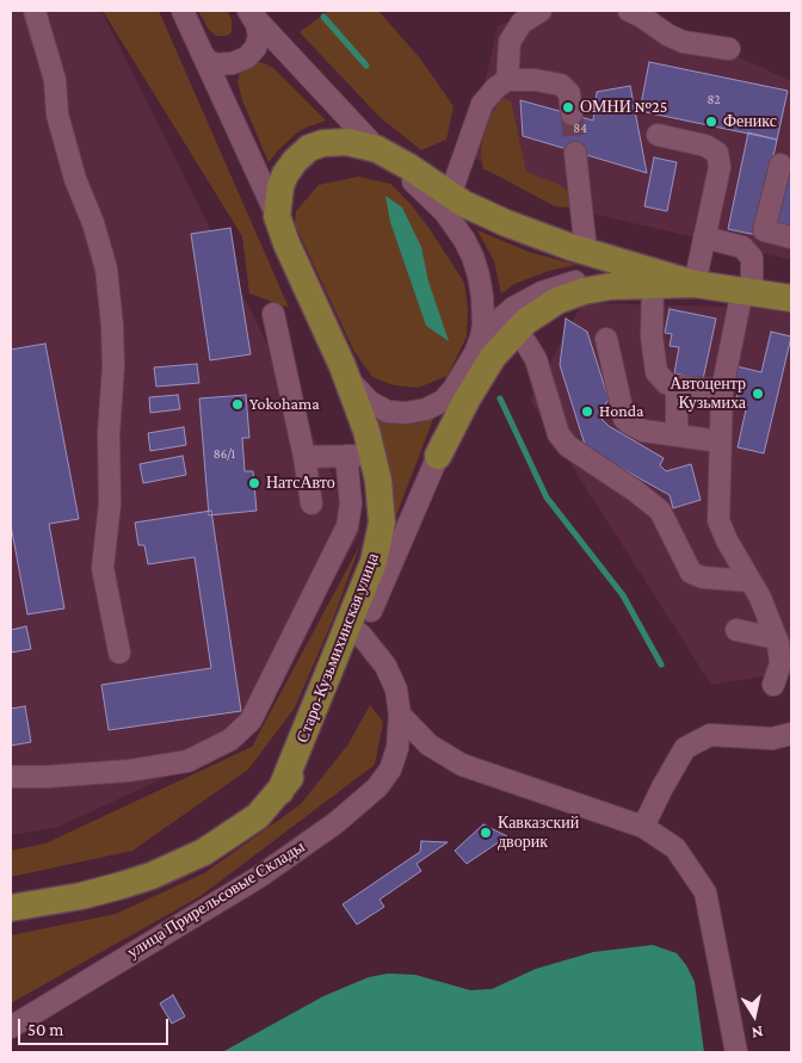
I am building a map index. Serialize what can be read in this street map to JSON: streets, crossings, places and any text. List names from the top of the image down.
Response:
{
  "streets": {
    "main road": ["Старо-Кузьмихинская улица"],
    "street": ["улица Прирельсовые Склады"]
  },
  "crossings": [
    ["Старо-Кузьмихинская улица", "улица Прирельсовые Склады"]
  ],
  "places": [
    "ОМНИ №25",
    "Феникс",
    "Автоцентр Кузьмиха",
    "Yokohama",
    "Honda",
    "НатсАвто",
    "Кавказский дворик"
  ],
  "house_numbers": ["82", "84", "86/1"],
  "scale_bar": "50 m",
  "north": "bottom"
}
